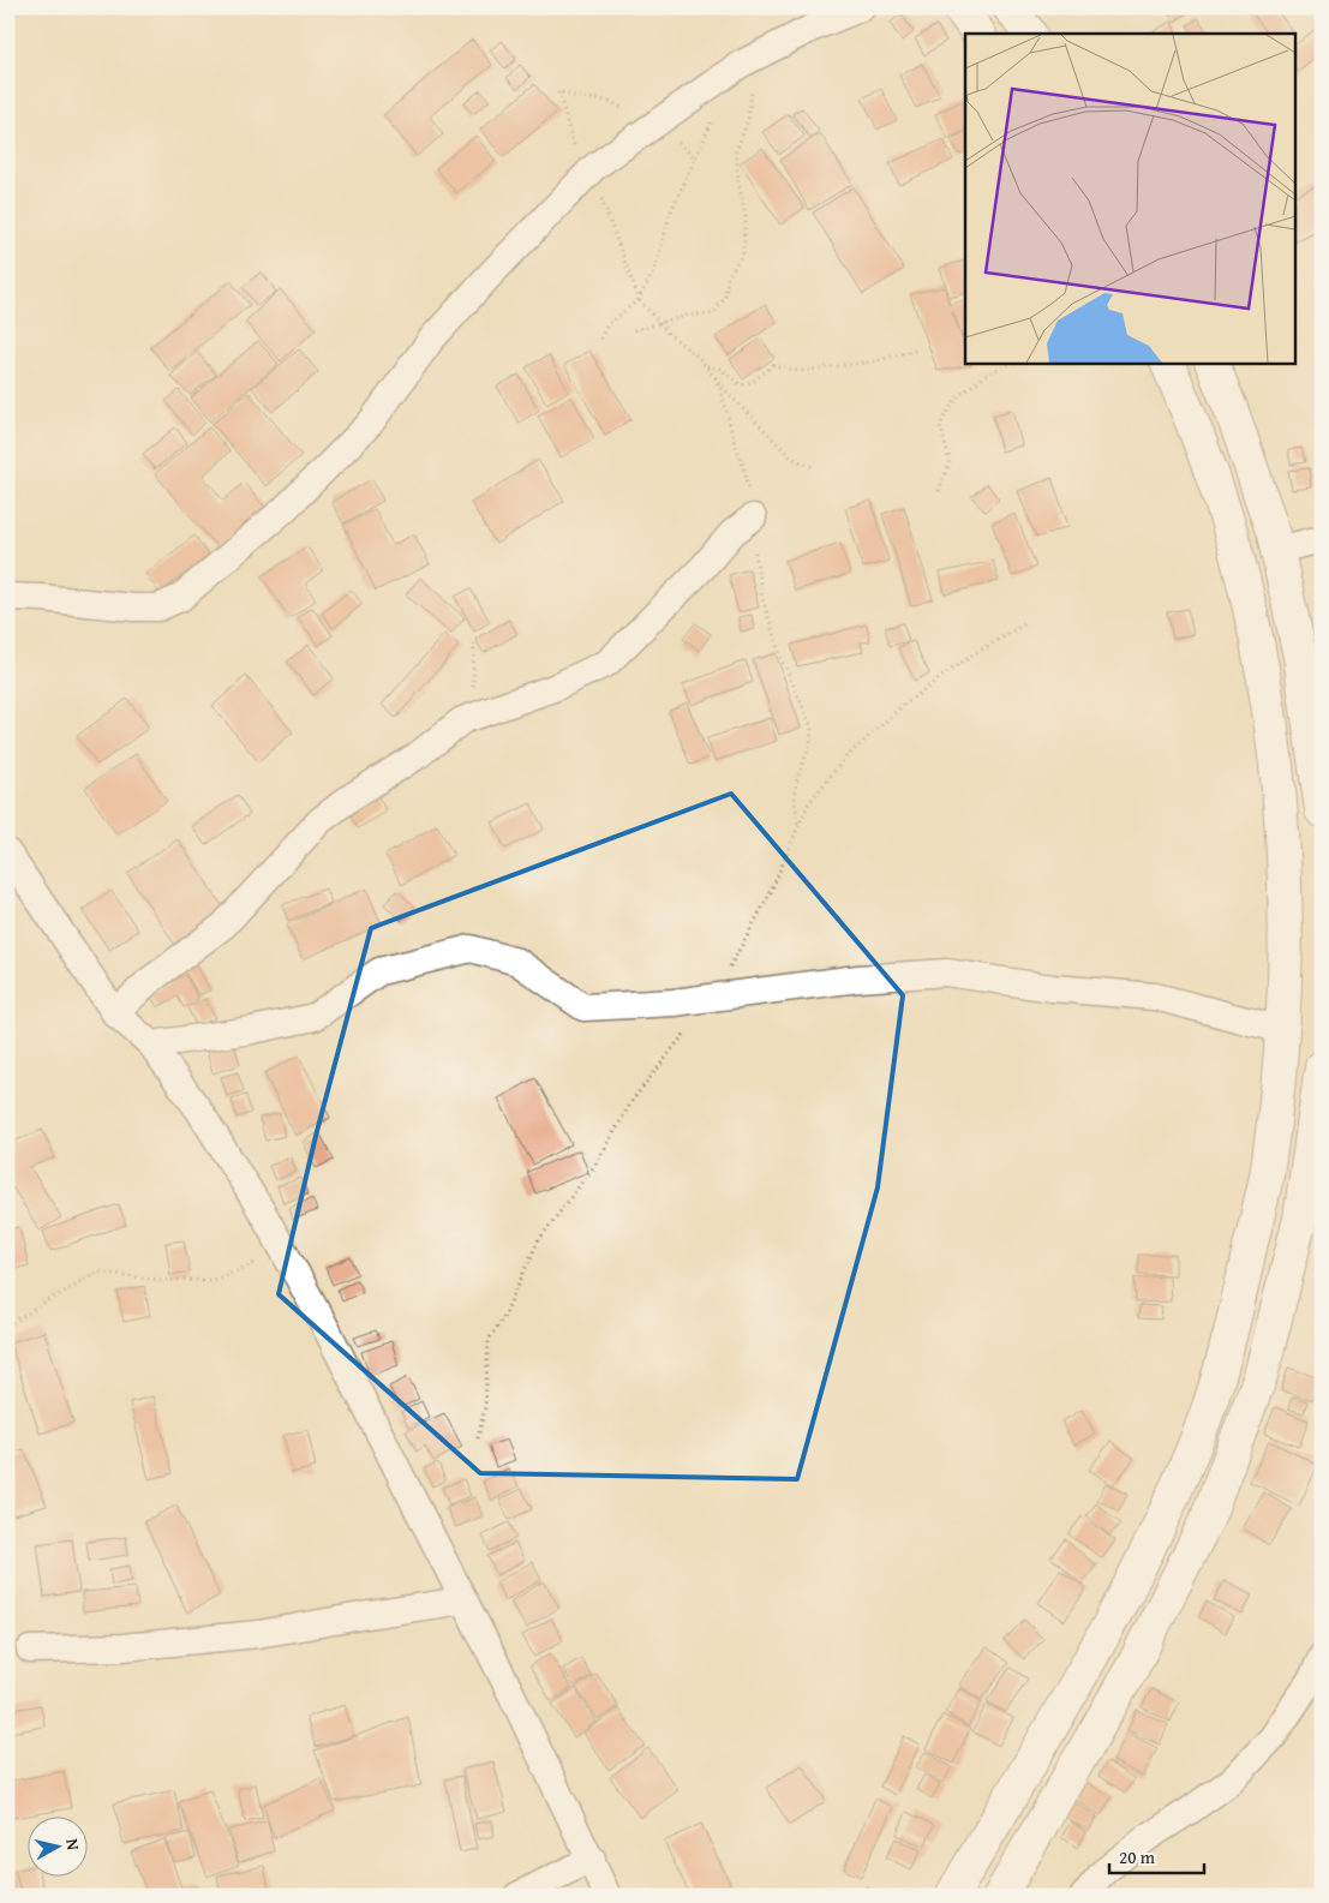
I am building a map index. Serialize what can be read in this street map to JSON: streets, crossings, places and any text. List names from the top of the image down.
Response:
{
  "scale_bar": "20 m",
  "north": "right"
}
